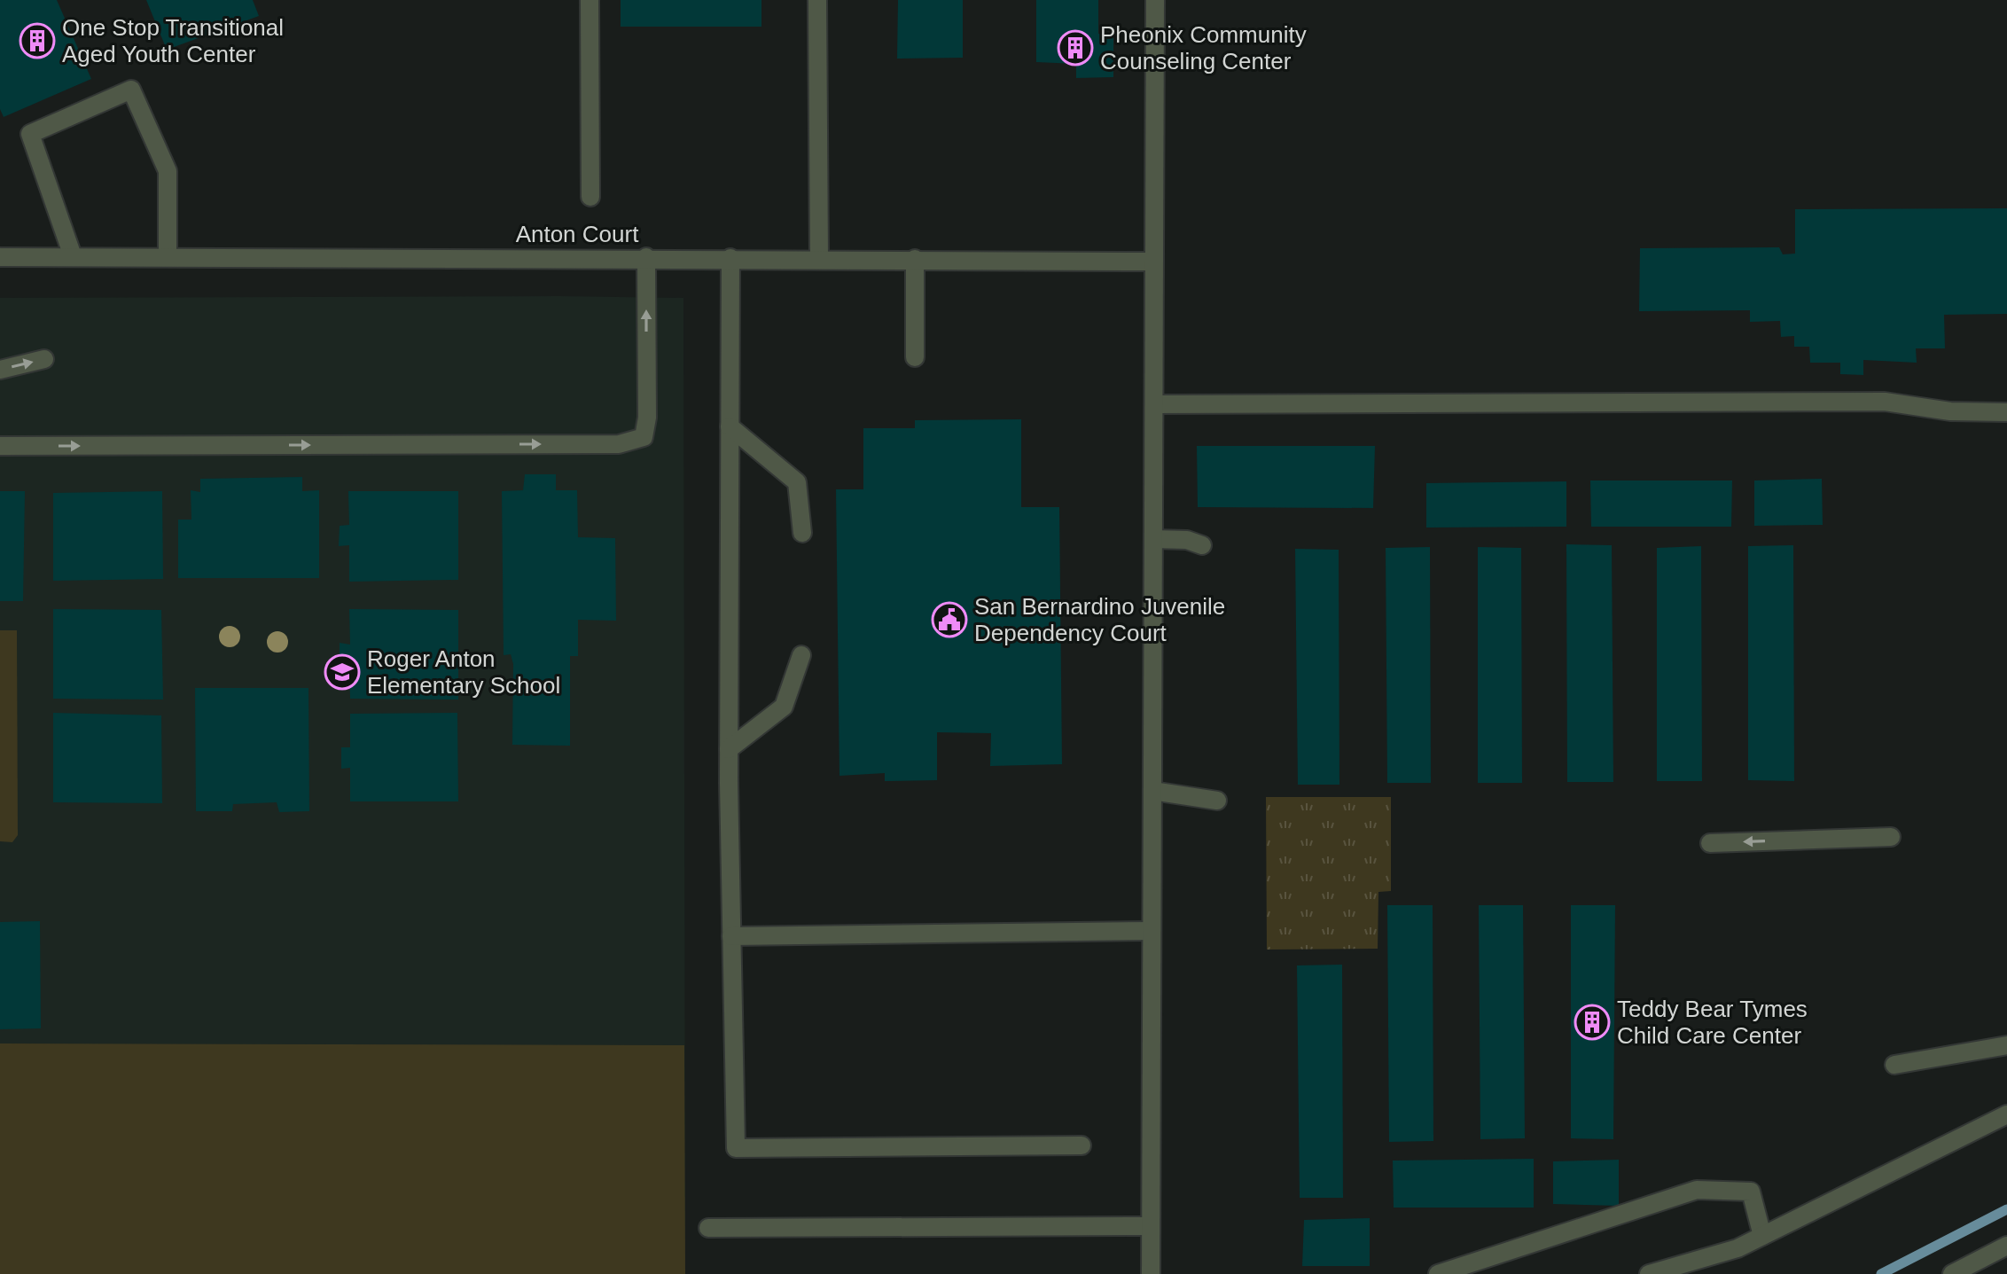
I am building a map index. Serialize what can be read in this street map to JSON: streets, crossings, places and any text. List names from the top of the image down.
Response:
{
  "streets": {
    "street": ["Anton Court"]
  },
  "places": {
    "building": ["One Stop Transitional Aged Youth Center", "Pheonix Community Counseling Center", "Teddy Bear Tymes Child Care Center"],
    "public building": ["San Bernardino Juvenile Dependency Court"],
    "school or university": ["Roger Anton Elementary School"]
  }
}
